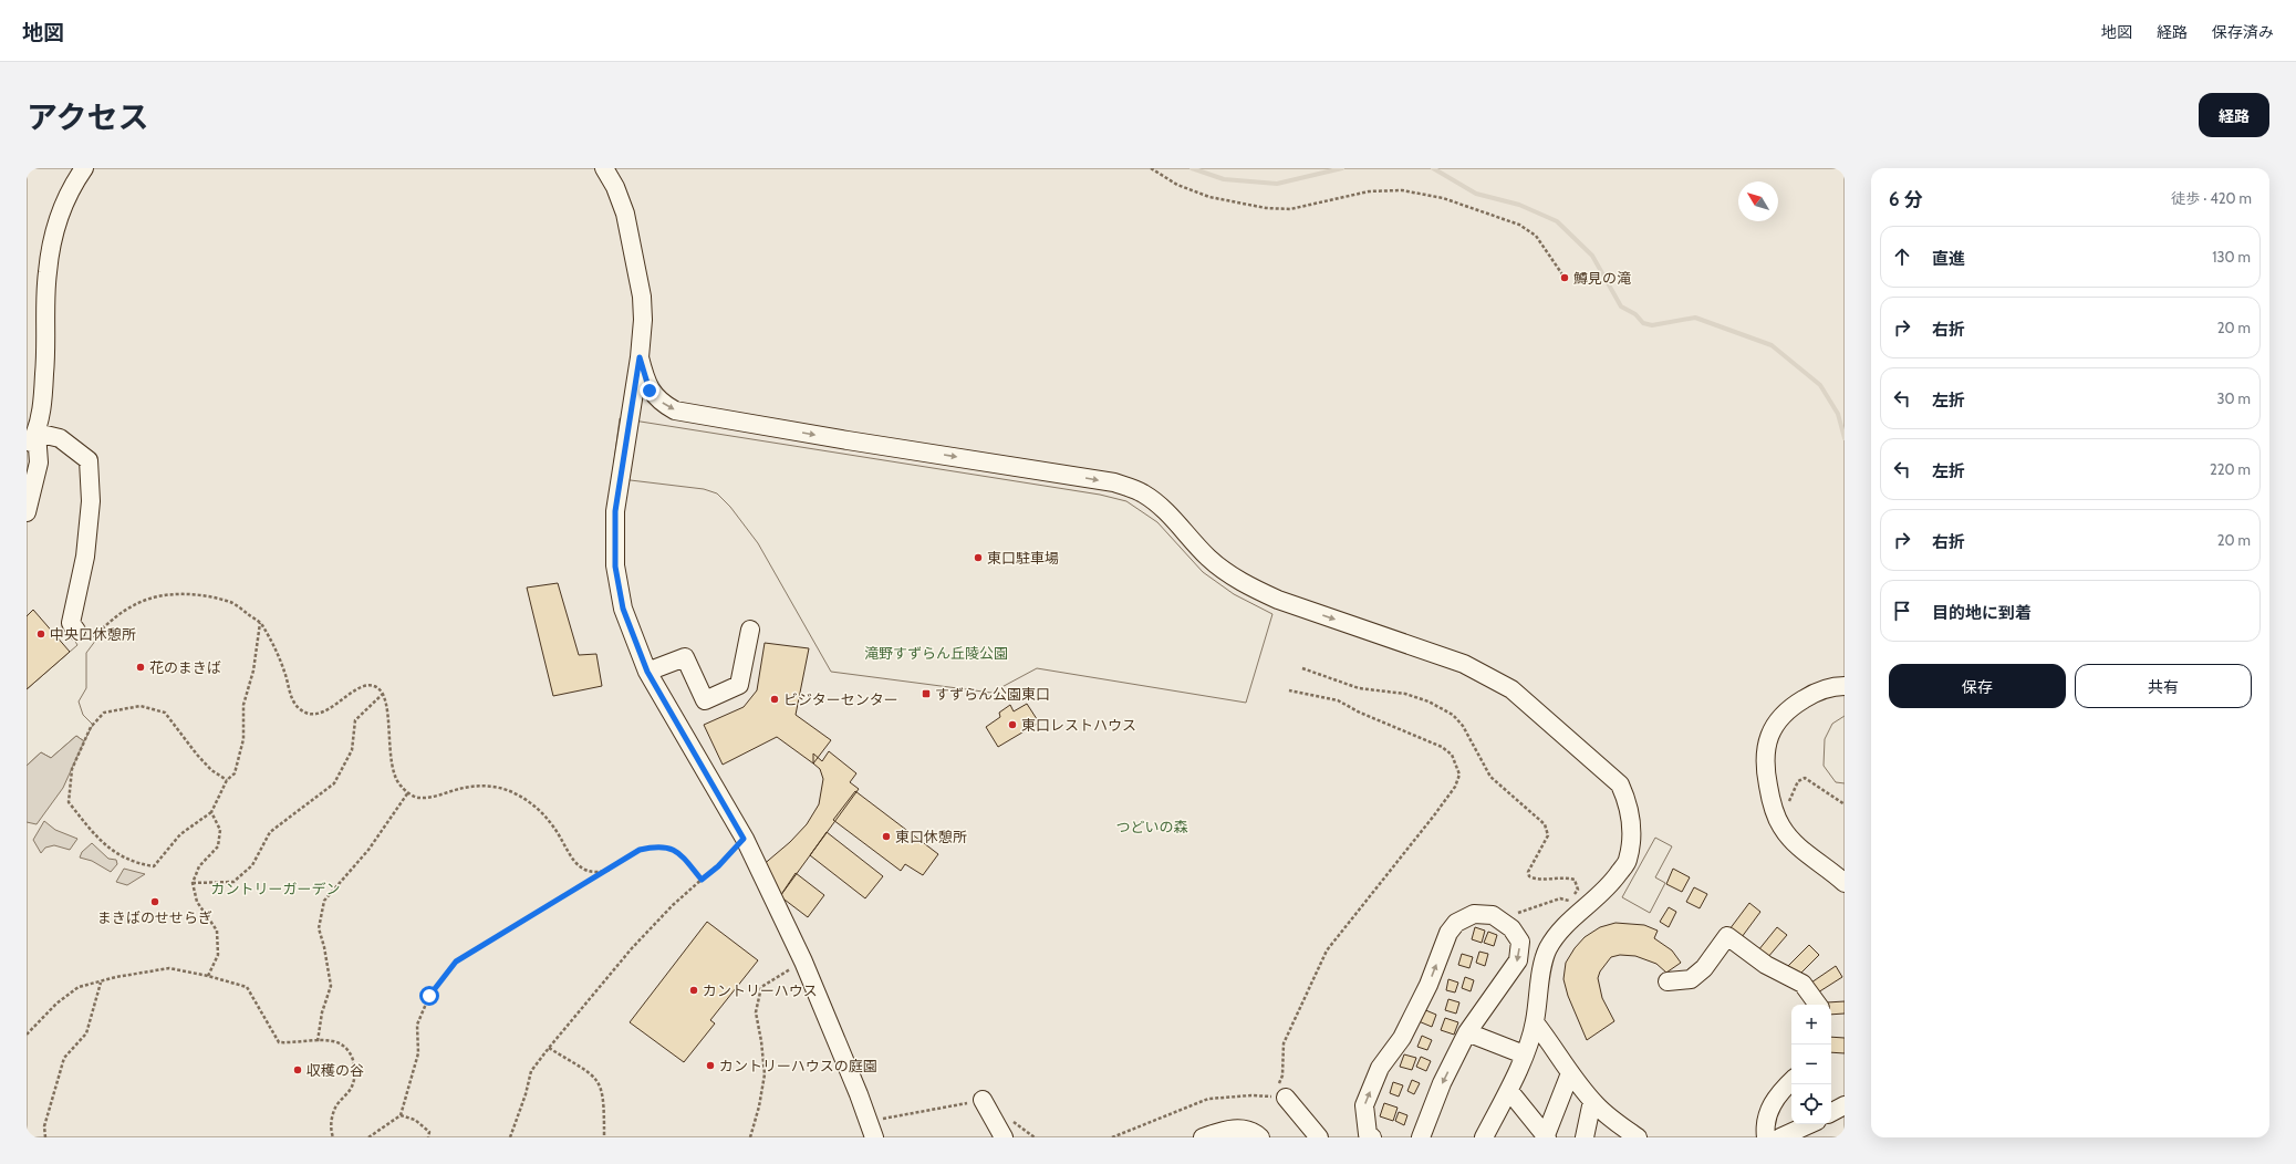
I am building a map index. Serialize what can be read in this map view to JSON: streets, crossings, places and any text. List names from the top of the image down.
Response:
{
  "parks": ["滝野すずらん丘陵公園", "つどいの森", "カントリーガーデン"],
  "places": {
    "other": [
      "鱒見の滝",
      "東口駐車場",
      "中央口休憩所",
      "花のまきば",
      "ビジターセンター",
      "東口レストハウス",
      "東口休憩所",
      "まきばのせせらぎ",
      "カントリーハウス",
      "カントリーハウスの庭園",
      "収穫の谷"
    ],
    "transit": ["すずらん公園東口"]
  },
  "north": "top left",
  "page": {
    "header": "地図",
    "nav": ["地図", "経路", "保存済み"],
    "title": "アクセス",
    "buttons": [
      "経路",
      ["保存", "共有"]
    ],
    "heading": ["6 分", "徒歩 · 420 m"],
    "list": [
      ["直進", "130 m"],
      ["右折", "20 m"],
      ["左折", "30 m"],
      ["左折", "220 m"],
      ["右折", "20 m"],
      "目的地に到着"
    ],
    "map_buttons": ["+", "−"]
  }
}
